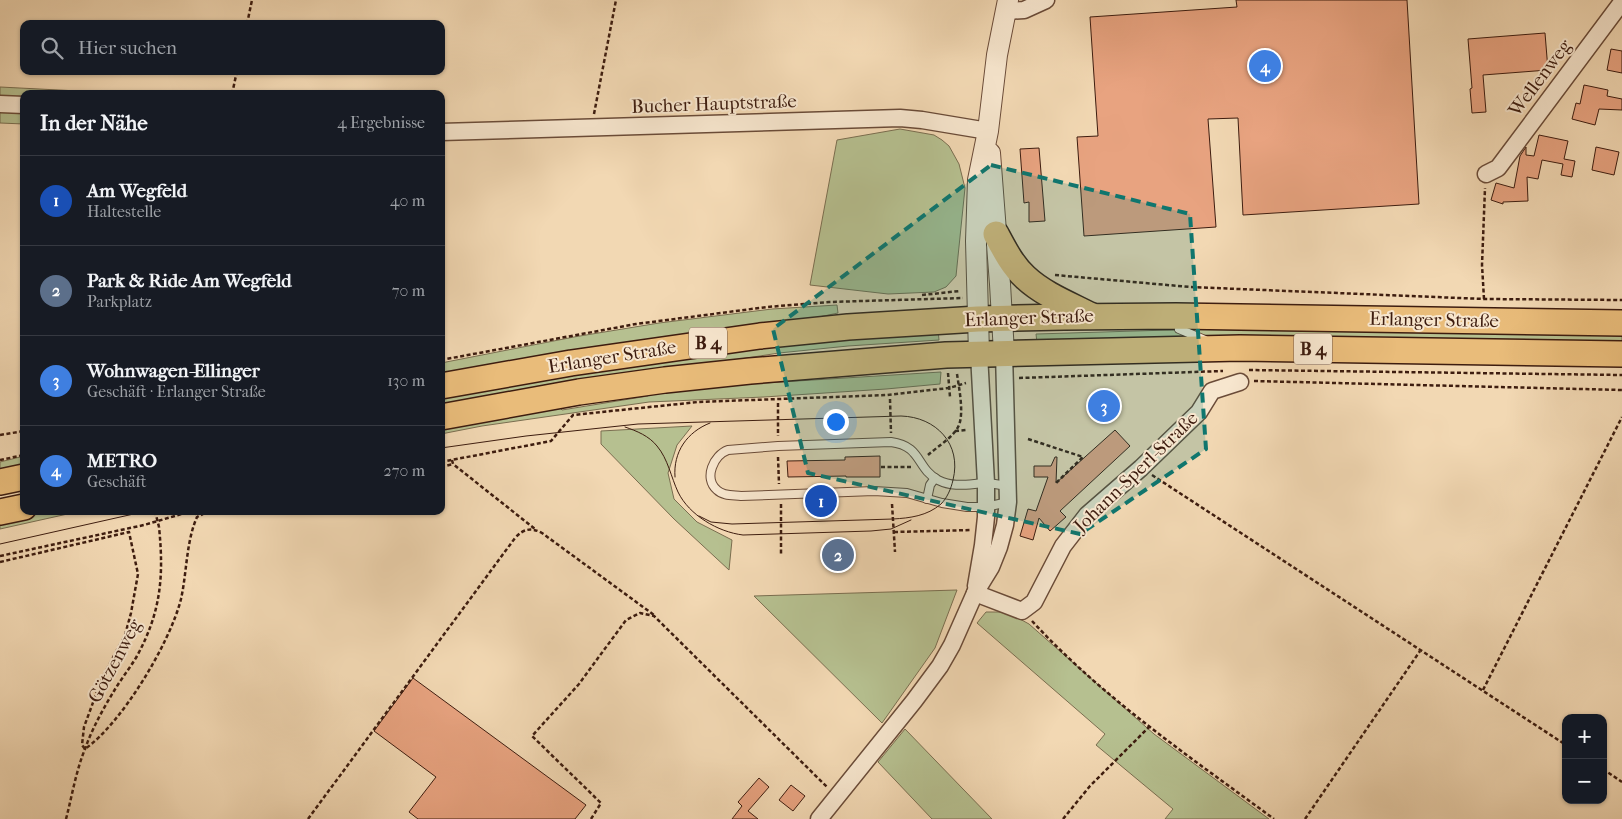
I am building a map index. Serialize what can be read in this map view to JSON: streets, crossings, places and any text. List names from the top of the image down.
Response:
{
  "streets": {
    "main road": ["Erlanger Straße", "B 4"],
    "street": ["Wellenweg", "Bucher Hauptstraße", "Johann-Sperl-Straße"],
    "path": ["Götzenweg"]
  },
  "crossings": [
    ["Erlanger Straße", "B 4"]
  ],
  "page": {
    "search": "Hier suchen",
    "pins": [
      "4",
      "3",
      "1",
      "2"
    ],
    "heading": ["In der Nähe", "4 Ergebnisse"],
    "list": [
      {
        "mark": "1",
        "name": "Am Wegfeld",
        "note": "Haltestelle",
        "value": "40 m"
      },
      {
        "mark": "2",
        "name": "Park & Ride Am Wegfeld",
        "note": "Parkplatz",
        "value": "70 m"
      },
      {
        "mark": "3",
        "name": "Wohnwagen-Ellinger",
        "note": "Geschäft · Erlanger Straße",
        "value": "130 m"
      },
      {
        "mark": "4",
        "name": "METRO",
        "note": "Geschäft",
        "value": "270 m"
      }
    ],
    "map_buttons": ["+", "−"]
  }
}
